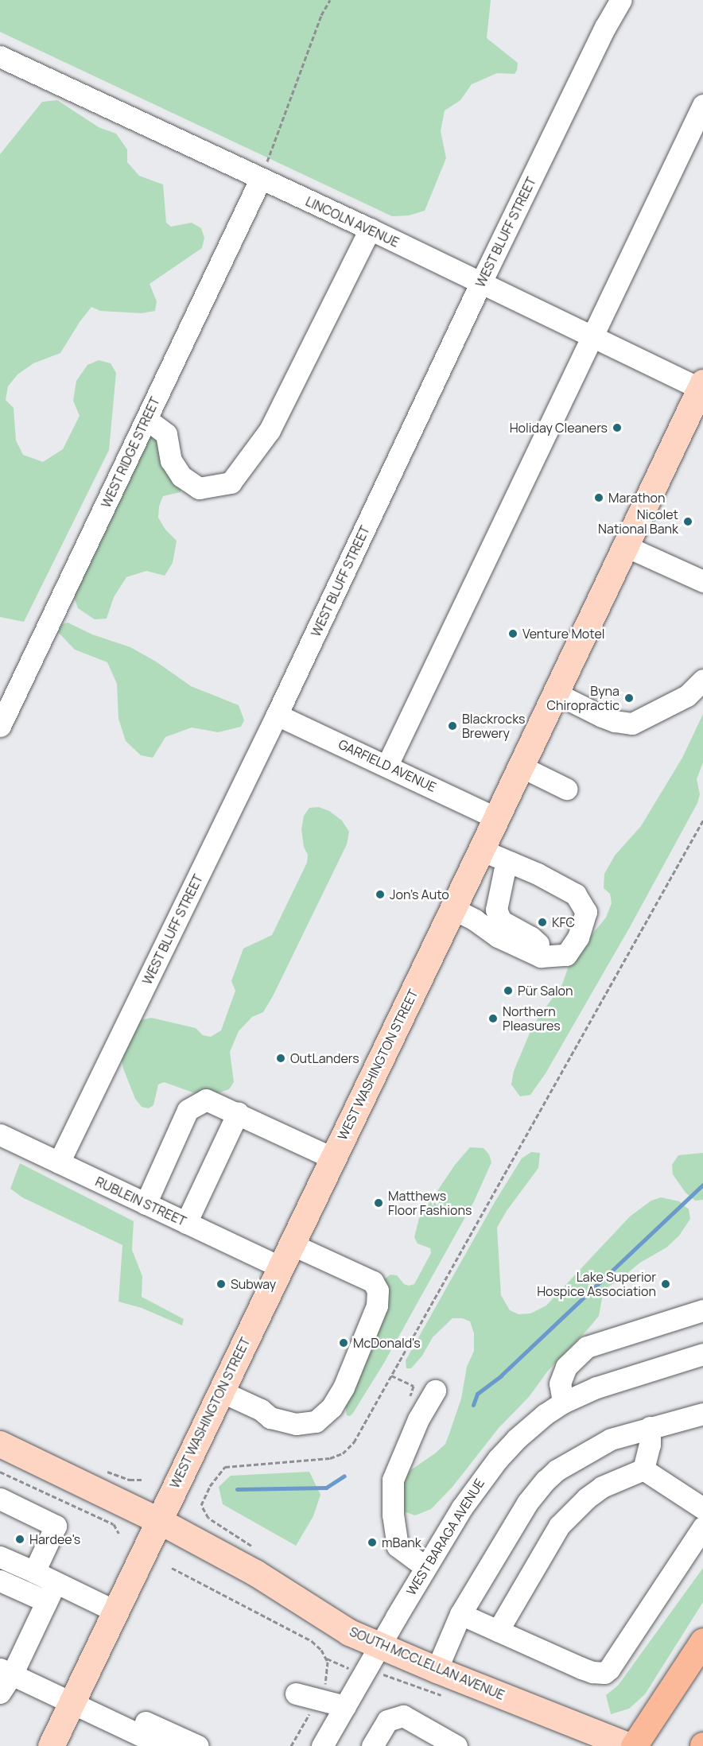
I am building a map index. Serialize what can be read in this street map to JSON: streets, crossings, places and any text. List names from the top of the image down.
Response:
{
  "streets": {
    "main road": ["WEST WASHINGTON STREET", "SOUTH MCCLELLAN AVENUE"],
    "street": [
      "LINCOLN AVENUE",
      "WEST BLUFF STREET",
      "WEST RIDGE STREET",
      "GARFIELD AVENUE",
      "RUBLEIN STREET",
      "WEST BARAGA AVENUE"
    ]
  },
  "crossings": [
    ["LINCOLN AVENUE", "WEST BLUFF STREET"],
    ["LINCOLN AVENUE", "WEST RIDGE STREET"],
    ["LINCOLN AVENUE", "WEST WASHINGTON STREET"],
    ["WEST BLUFF STREET", "GARFIELD AVENUE"],
    ["WEST BLUFF STREET", "RUBLEIN STREET"],
    ["GARFIELD AVENUE", "WEST WASHINGTON STREET"],
    ["WEST WASHINGTON STREET", "RUBLEIN STREET"],
    ["WEST WASHINGTON STREET", "SOUTH MCCLELLAN AVENUE"],
    ["WEST BARAGA AVENUE", "SOUTH MCCLELLAN AVENUE"]
  ],
  "places": [
    "Holiday Cleaners",
    "Marathon",
    "Nicolet National Bank",
    "Venture Motel",
    "Byna Chiropractic",
    "Blackrocks Brewery",
    "Jon's Auto",
    "KFC",
    "Pür Salon",
    "Northern Pleasures",
    "OutLanders",
    "Matthews Floor Fashions",
    "Subway",
    "Lake Superior Hospice Association",
    "McDonald's",
    "Hardee's",
    "mBank"
  ]
}
